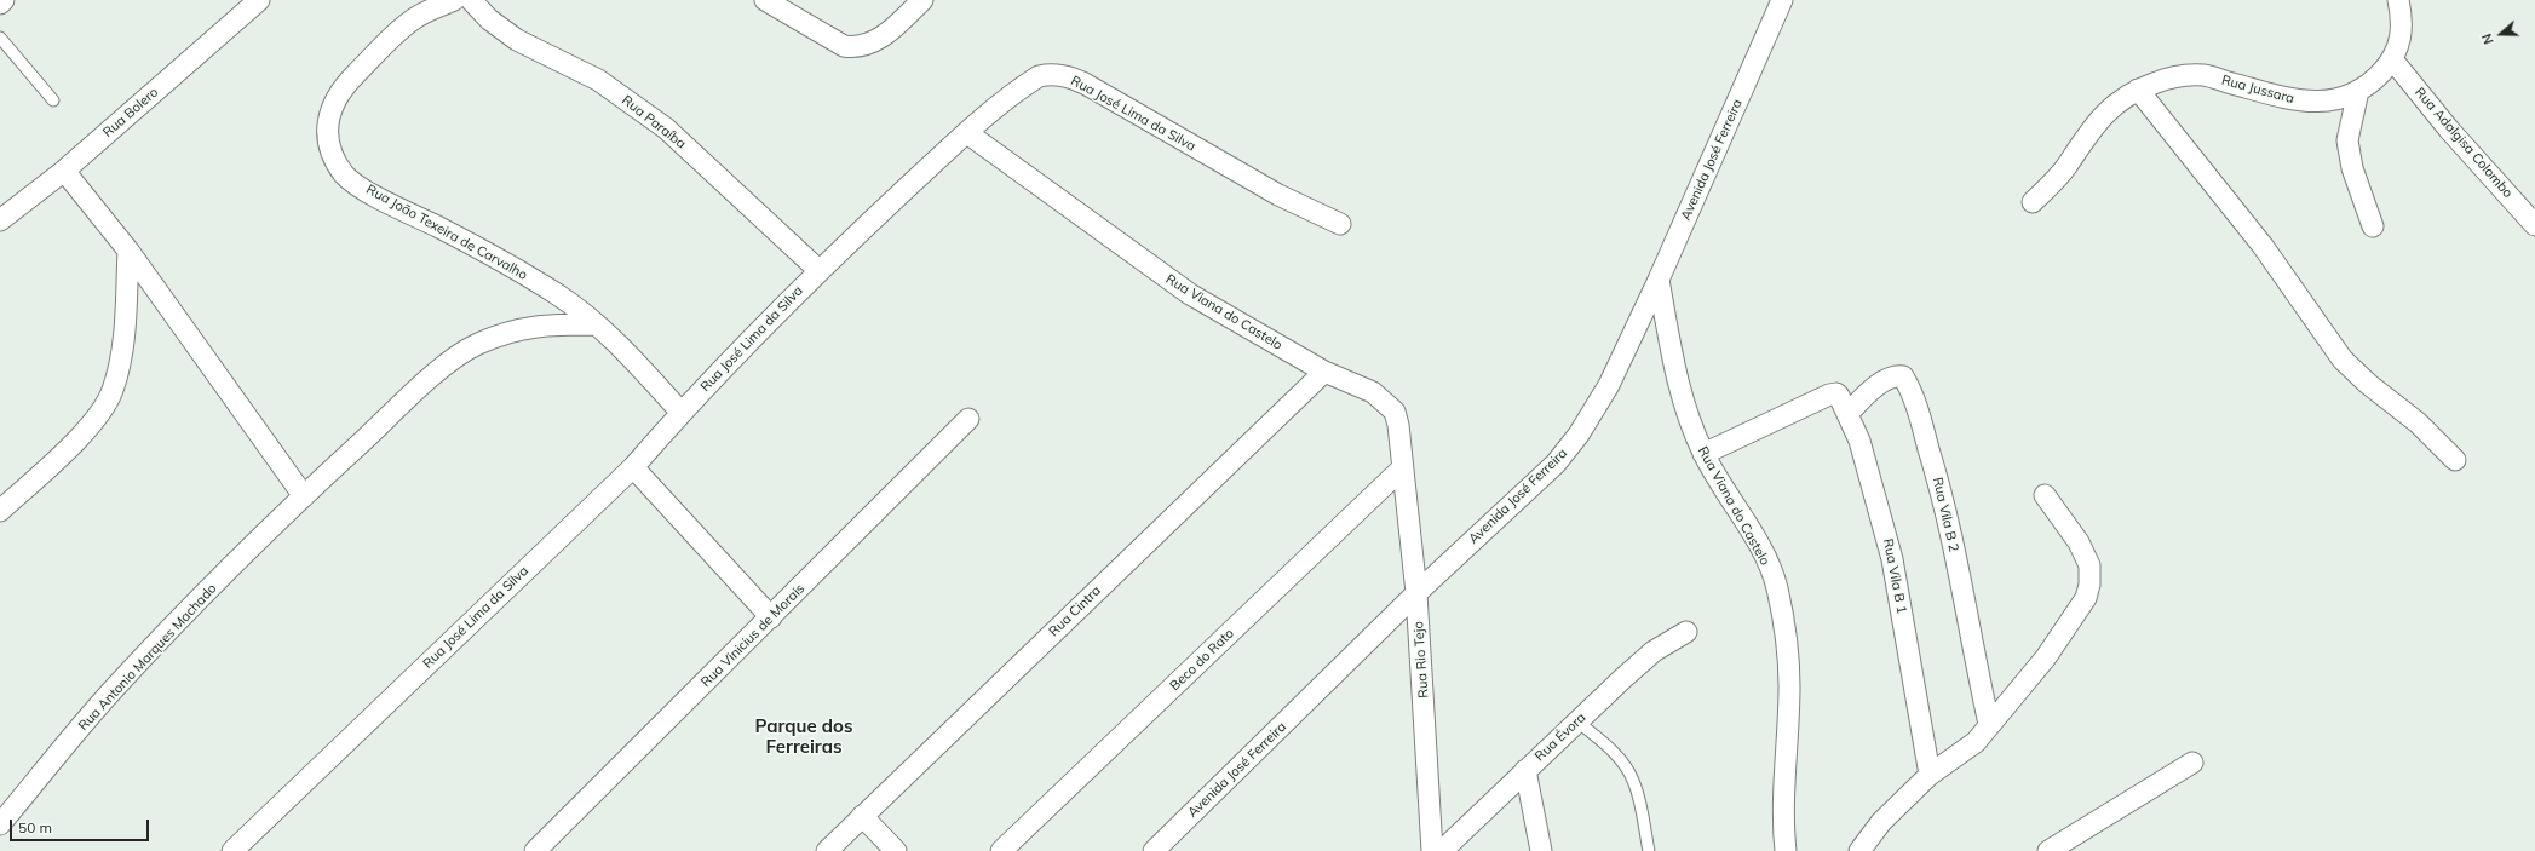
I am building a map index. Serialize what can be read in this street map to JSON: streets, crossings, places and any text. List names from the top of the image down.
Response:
{
  "streets": {
    "street": [
      "Rua Jussara",
      "Rua Bolero",
      "Rua José Lima da Silva",
      "Rua Paraíba",
      "Rua Adalgisa Colombo",
      "Avenida José Ferreira",
      "Rua João Texeira de Carvalho",
      "Rua Viana do Castelo",
      "Rua Vila B 2",
      "Rua Vila B 1",
      "Rua Cintra",
      "Rua Vinicius de Morais",
      "Rua Antonio Marques Machado",
      "Beco do Rato",
      "Rua Rio Tejo",
      "Rua Évora"
    ]
  },
  "crossings": [
    ["Rua Jussara", "Rua Adalgisa Colombo"],
    ["Rua José Lima da Silva", "Rua Paraíba"],
    ["Rua José Lima da Silva", "Rua João Texeira de Carvalho"],
    ["Rua José Lima da Silva", "Rua Viana do Castelo"],
    ["Avenida José Ferreira", "Rua Viana do Castelo"],
    ["Avenida José Ferreira", "Rua Rio Tejo"],
    ["Rua João Texeira de Carvalho", "Rua Antonio Marques Machado"],
    ["Rua Viana do Castelo", "Rua Vila B 1"],
    ["Rua Viana do Castelo", "Rua Cintra"],
    ["Rua Viana do Castelo", "Beco do Rato"],
    ["Rua Viana do Castelo", "Rua Rio Tejo"],
    ["Rua Vila B 2", "Rua Vila B 1"],
    ["Beco do Rato", "Rua Rio Tejo"]
  ],
  "districts": ["Parque dos Ferreiras"],
  "scale_bar": "50 m",
  "north": "left"
}
